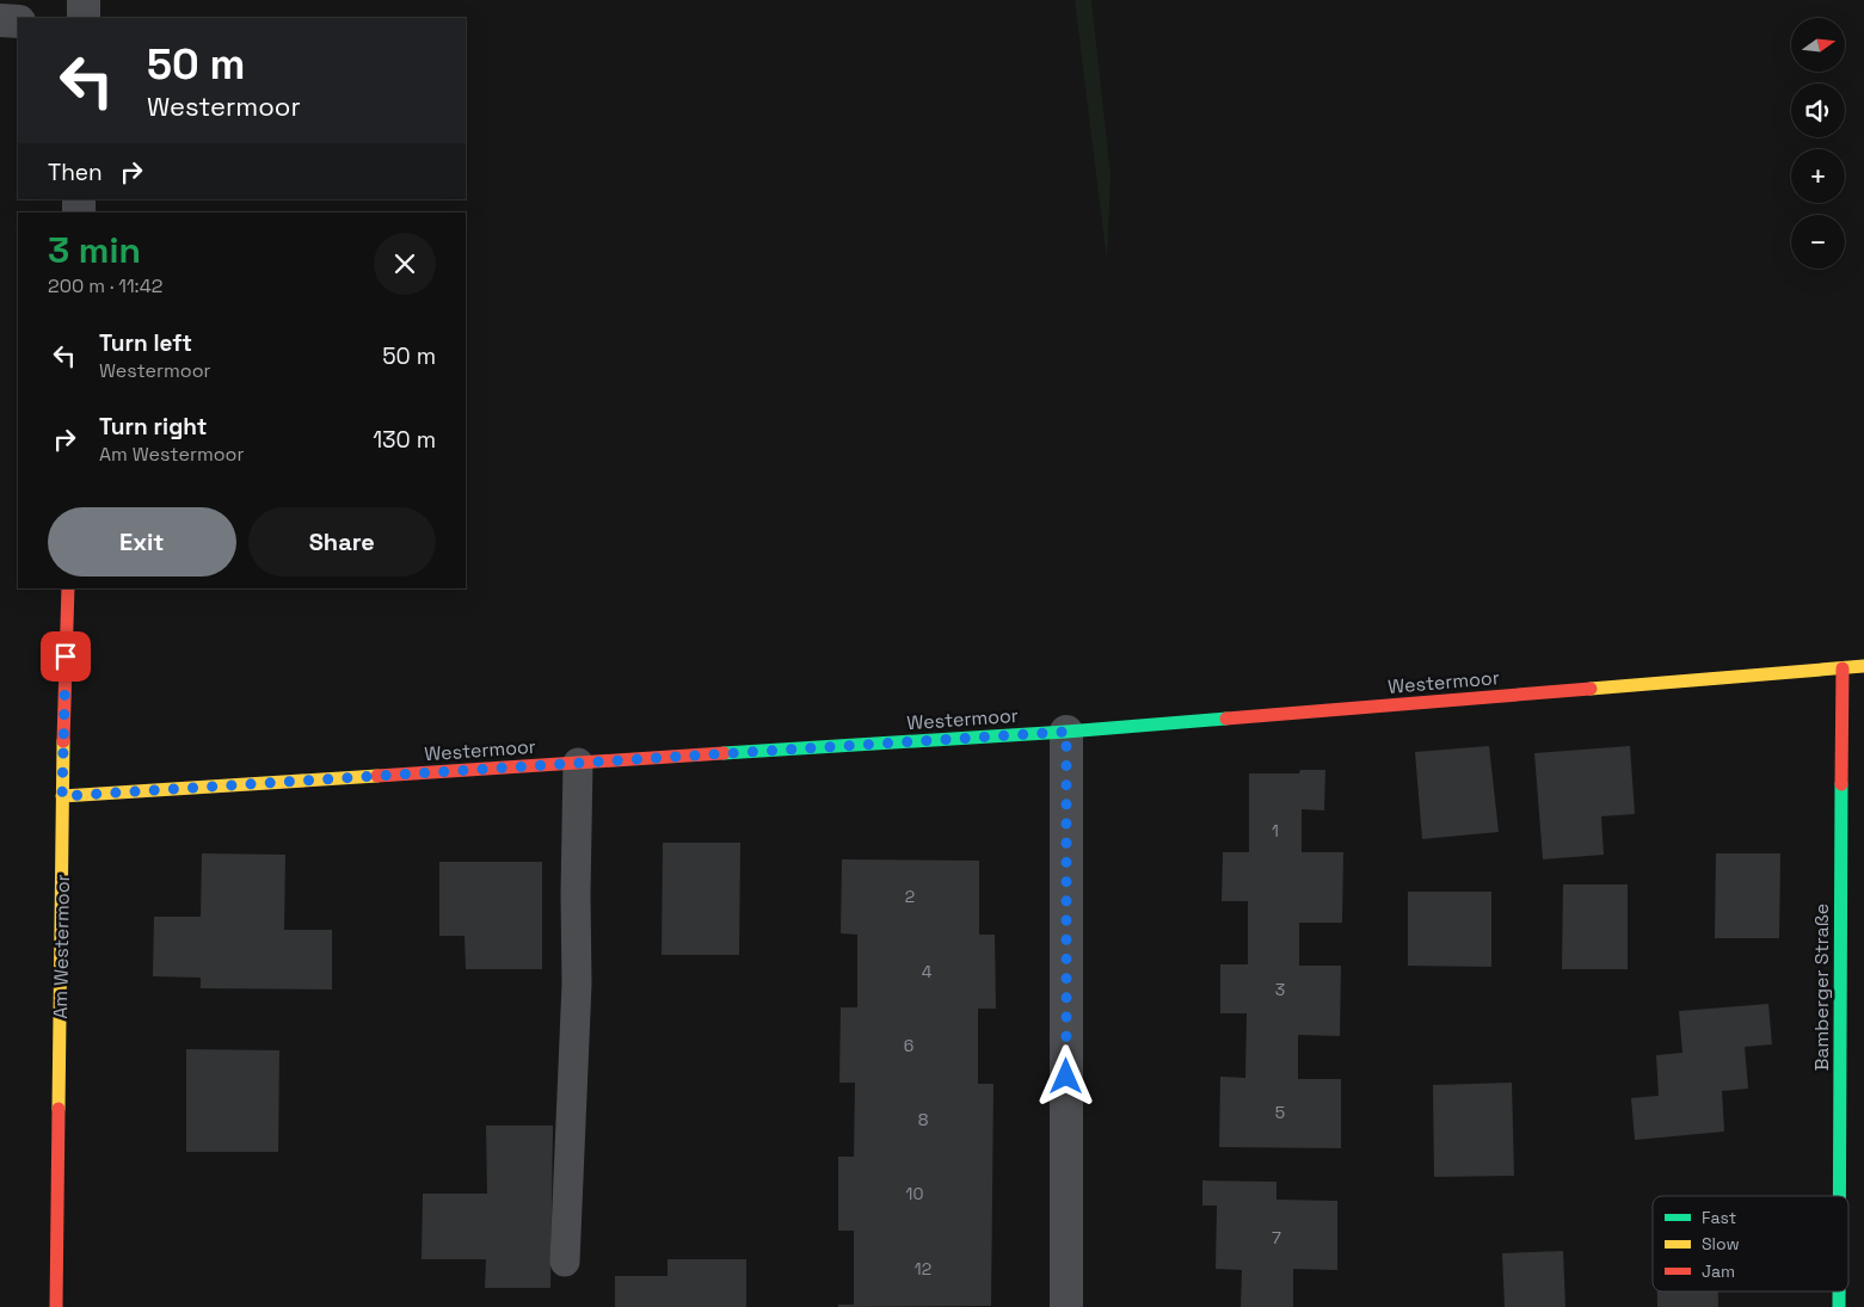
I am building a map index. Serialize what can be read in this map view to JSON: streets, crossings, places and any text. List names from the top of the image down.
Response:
{
  "streets": {
    "street": ["Westermoor", "Am Westermoor", "Bamberger Straße"]
  },
  "crossings": [
    ["Westermoor", "Am Westermoor"],
    ["Westermoor", "Bamberger Straße"]
  ],
  "house_numbers": [
    "1",
    "2",
    "4",
    "3",
    "6",
    "5",
    "8",
    "10",
    "7",
    "12"
  ],
  "legend": ["Fast", "Slow", "Jam"],
  "north": "right",
  "page": {
    "map_buttons": ["+", "−"],
    "turn": ["50 m", "Westermoor"],
    "then": "Then",
    "heading": ["3 min", "200 m · 11:42"],
    "list": [
      {
        "name": "Turn left",
        "note": "Westermoor",
        "value": "50 m"
      },
      {
        "name": "Turn right",
        "note": "Am Westermoor",
        "value": "130 m"
      }
    ],
    "buttons": ["Exit", "Share"]
  }
}
